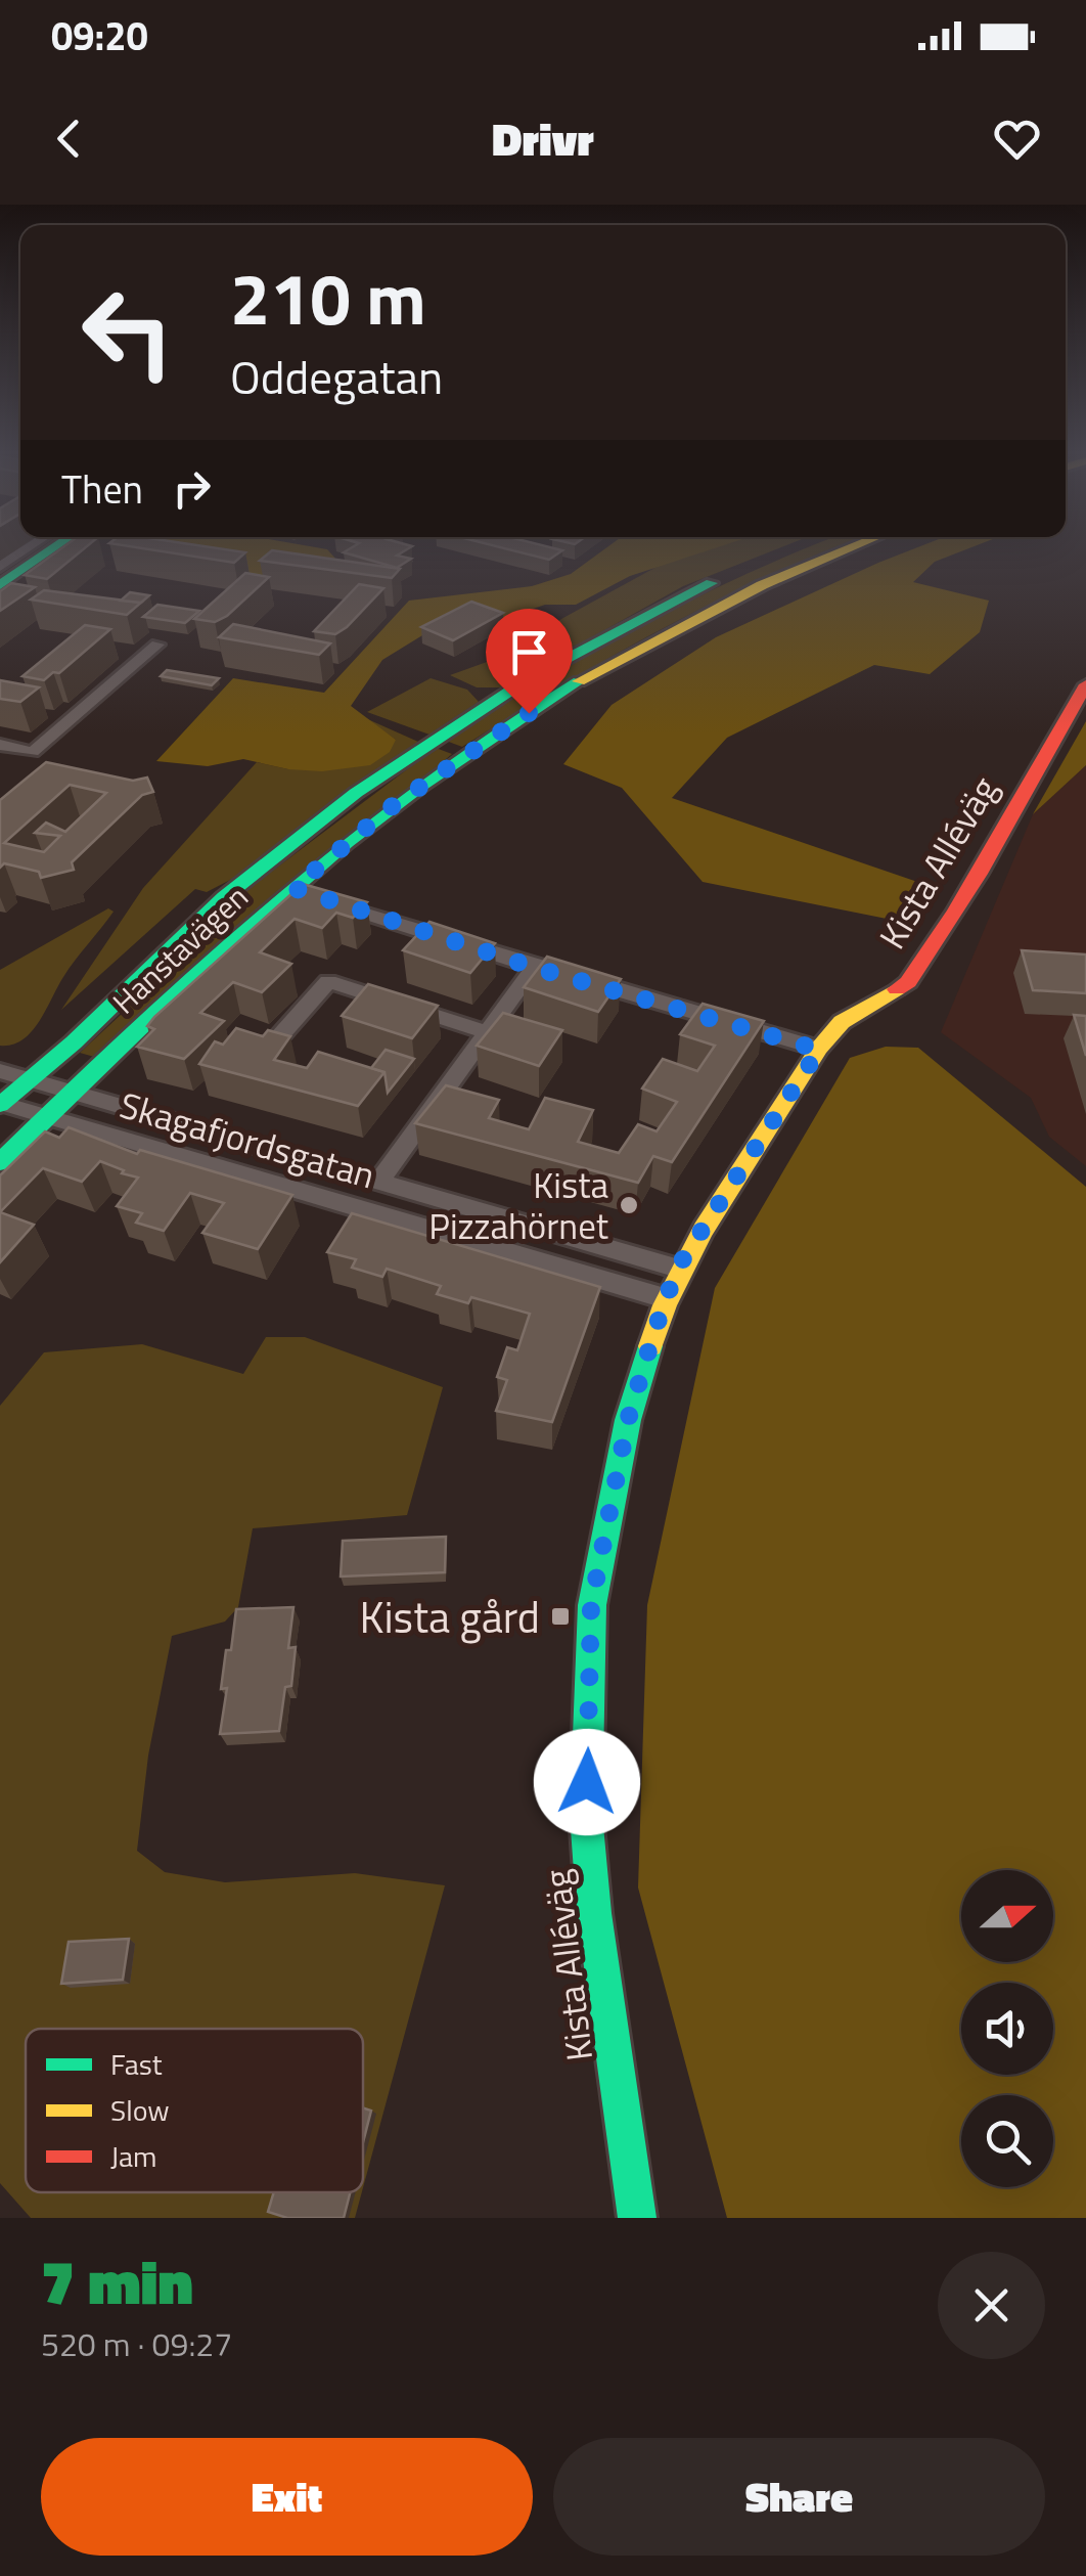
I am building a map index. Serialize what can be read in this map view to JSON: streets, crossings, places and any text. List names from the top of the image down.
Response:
{
  "streets": {
    "main road": ["Kista Alléväg", "Hanstavägen"],
    "street": ["Skagafjordsgatan"]
  },
  "crossings": [
    ["Kista Alléväg", "Skagafjordsgatan"],
    ["Hanstavägen", "Skagafjordsgatan"]
  ],
  "places": {
    "other": ["Kista Pizzahörnet"],
    "transit": ["Kista gård"]
  },
  "legend": ["Fast", "Slow", "Jam"],
  "north": "right",
  "page": {
    "status": "09:20",
    "header": "Drivr",
    "turn": ["210 m", "Oddegatan"],
    "then": "Then",
    "heading": ["7 min", "520 m · 09:27"],
    "buttons": ["Exit", "Share"]
  }
}
